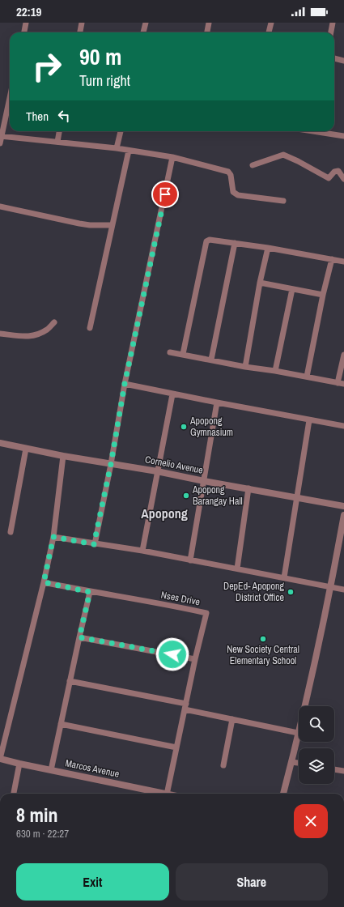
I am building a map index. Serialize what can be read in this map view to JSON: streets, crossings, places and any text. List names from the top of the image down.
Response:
{
  "streets": {
    "street": ["Cornelio Avenue", "Nses Drive", "Marcos Avenue"]
  },
  "districts": ["Apopong"],
  "places": [
    "Apopong Gymnasium",
    "Apopong Barangay Hall",
    "DepEd- Apopong District Office",
    "New Society Central Elementary School"
  ],
  "page": {
    "status": "22:19",
    "turn": ["90 m", "Turn right"],
    "then": "Then",
    "heading": ["8 min", "630 m · 22:27"],
    "buttons": ["Exit", "Share"]
  }
}
